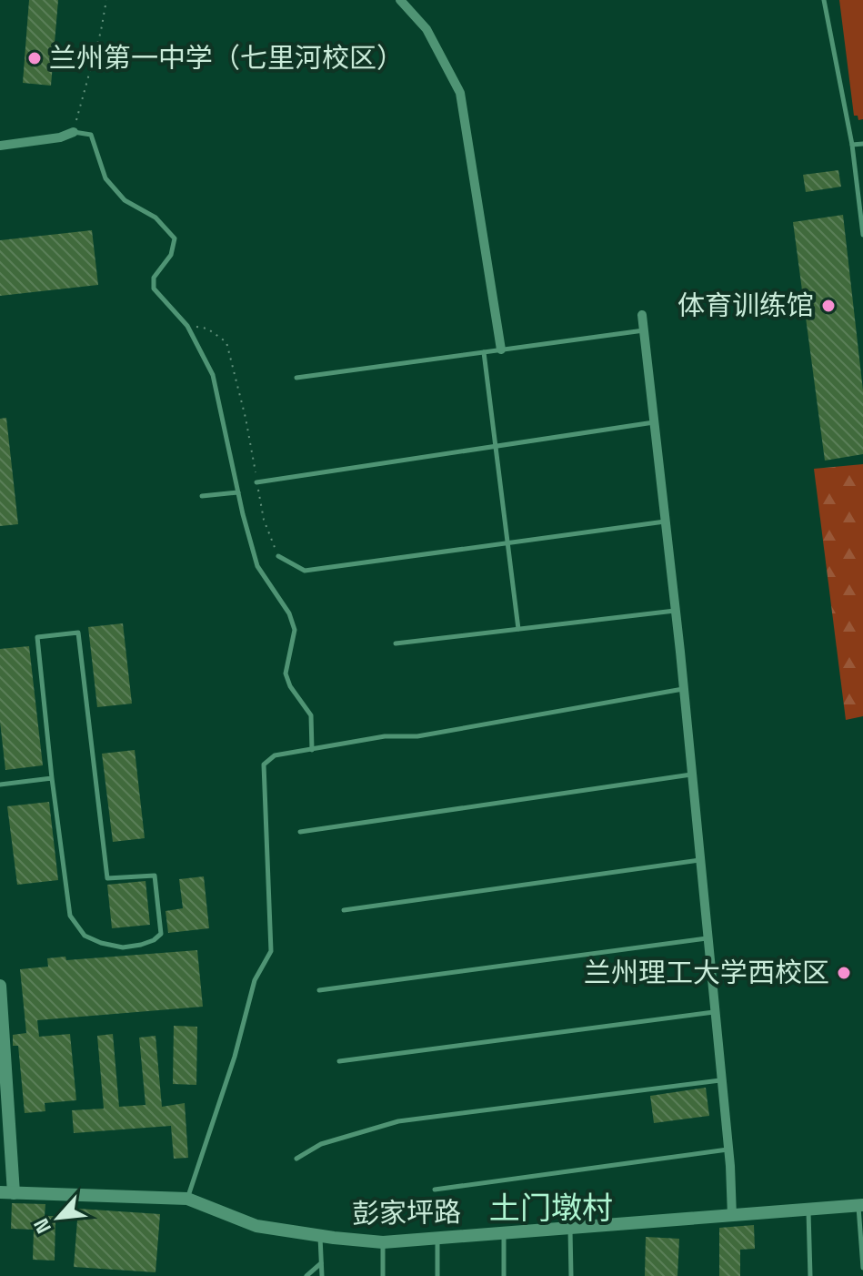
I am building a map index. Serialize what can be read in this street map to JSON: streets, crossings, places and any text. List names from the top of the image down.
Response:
{
  "streets": {
    "street": ["彭家坪路"]
  },
  "districts": ["土门墩村"],
  "places": ["兰州第一中学（七里河校区）", "体育训练馆", "兰州理工大学西校区"],
  "north": "bottom left"
}
